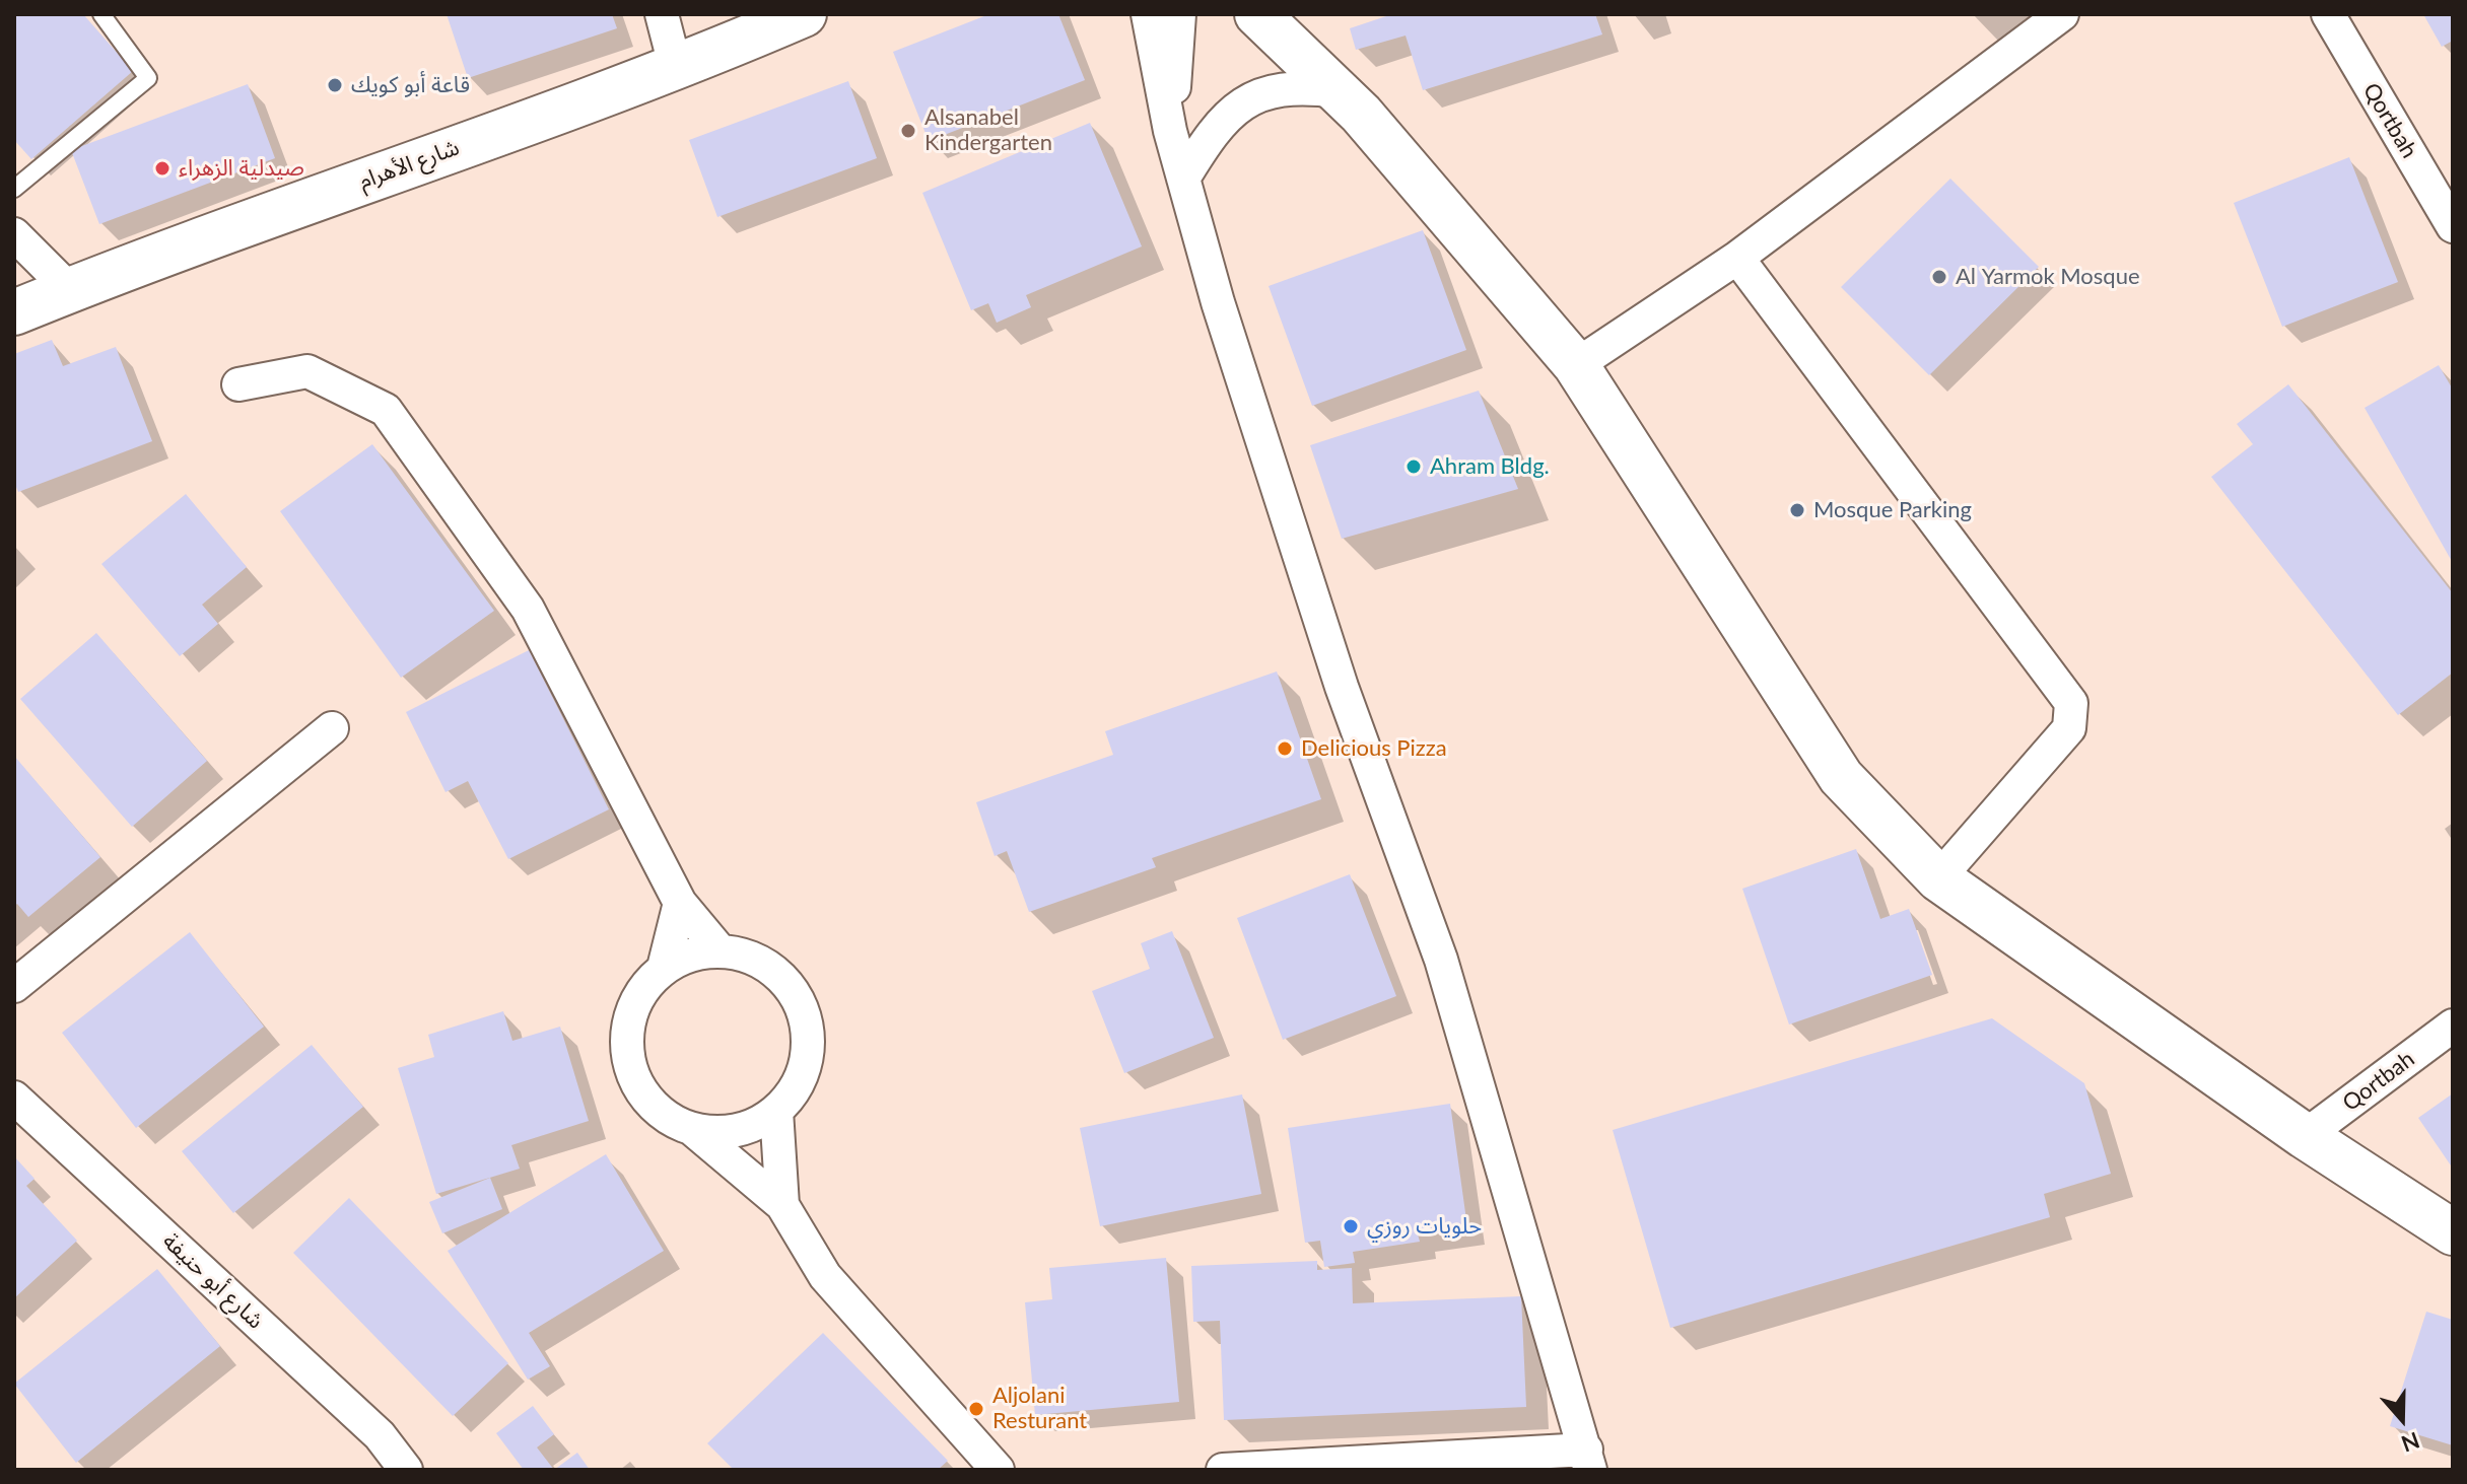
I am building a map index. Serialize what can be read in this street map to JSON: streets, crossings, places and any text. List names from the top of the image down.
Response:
{
  "streets": {
    "street": ["Qortbah", "شارع الأهرام", "شارع أبو حنيفة"]
  },
  "places": [
    "قاعة أبو كويك",
    "Alsanabel Kindergarten",
    "صيدلية الزهراء",
    "Al Yarmok Mosque",
    "Ahram Bldg.",
    "Mosque Parking",
    "Delicious Pizza",
    "حلويات روزي",
    "Aljolani Resturant"
  ],
  "north": "bottom"
}
